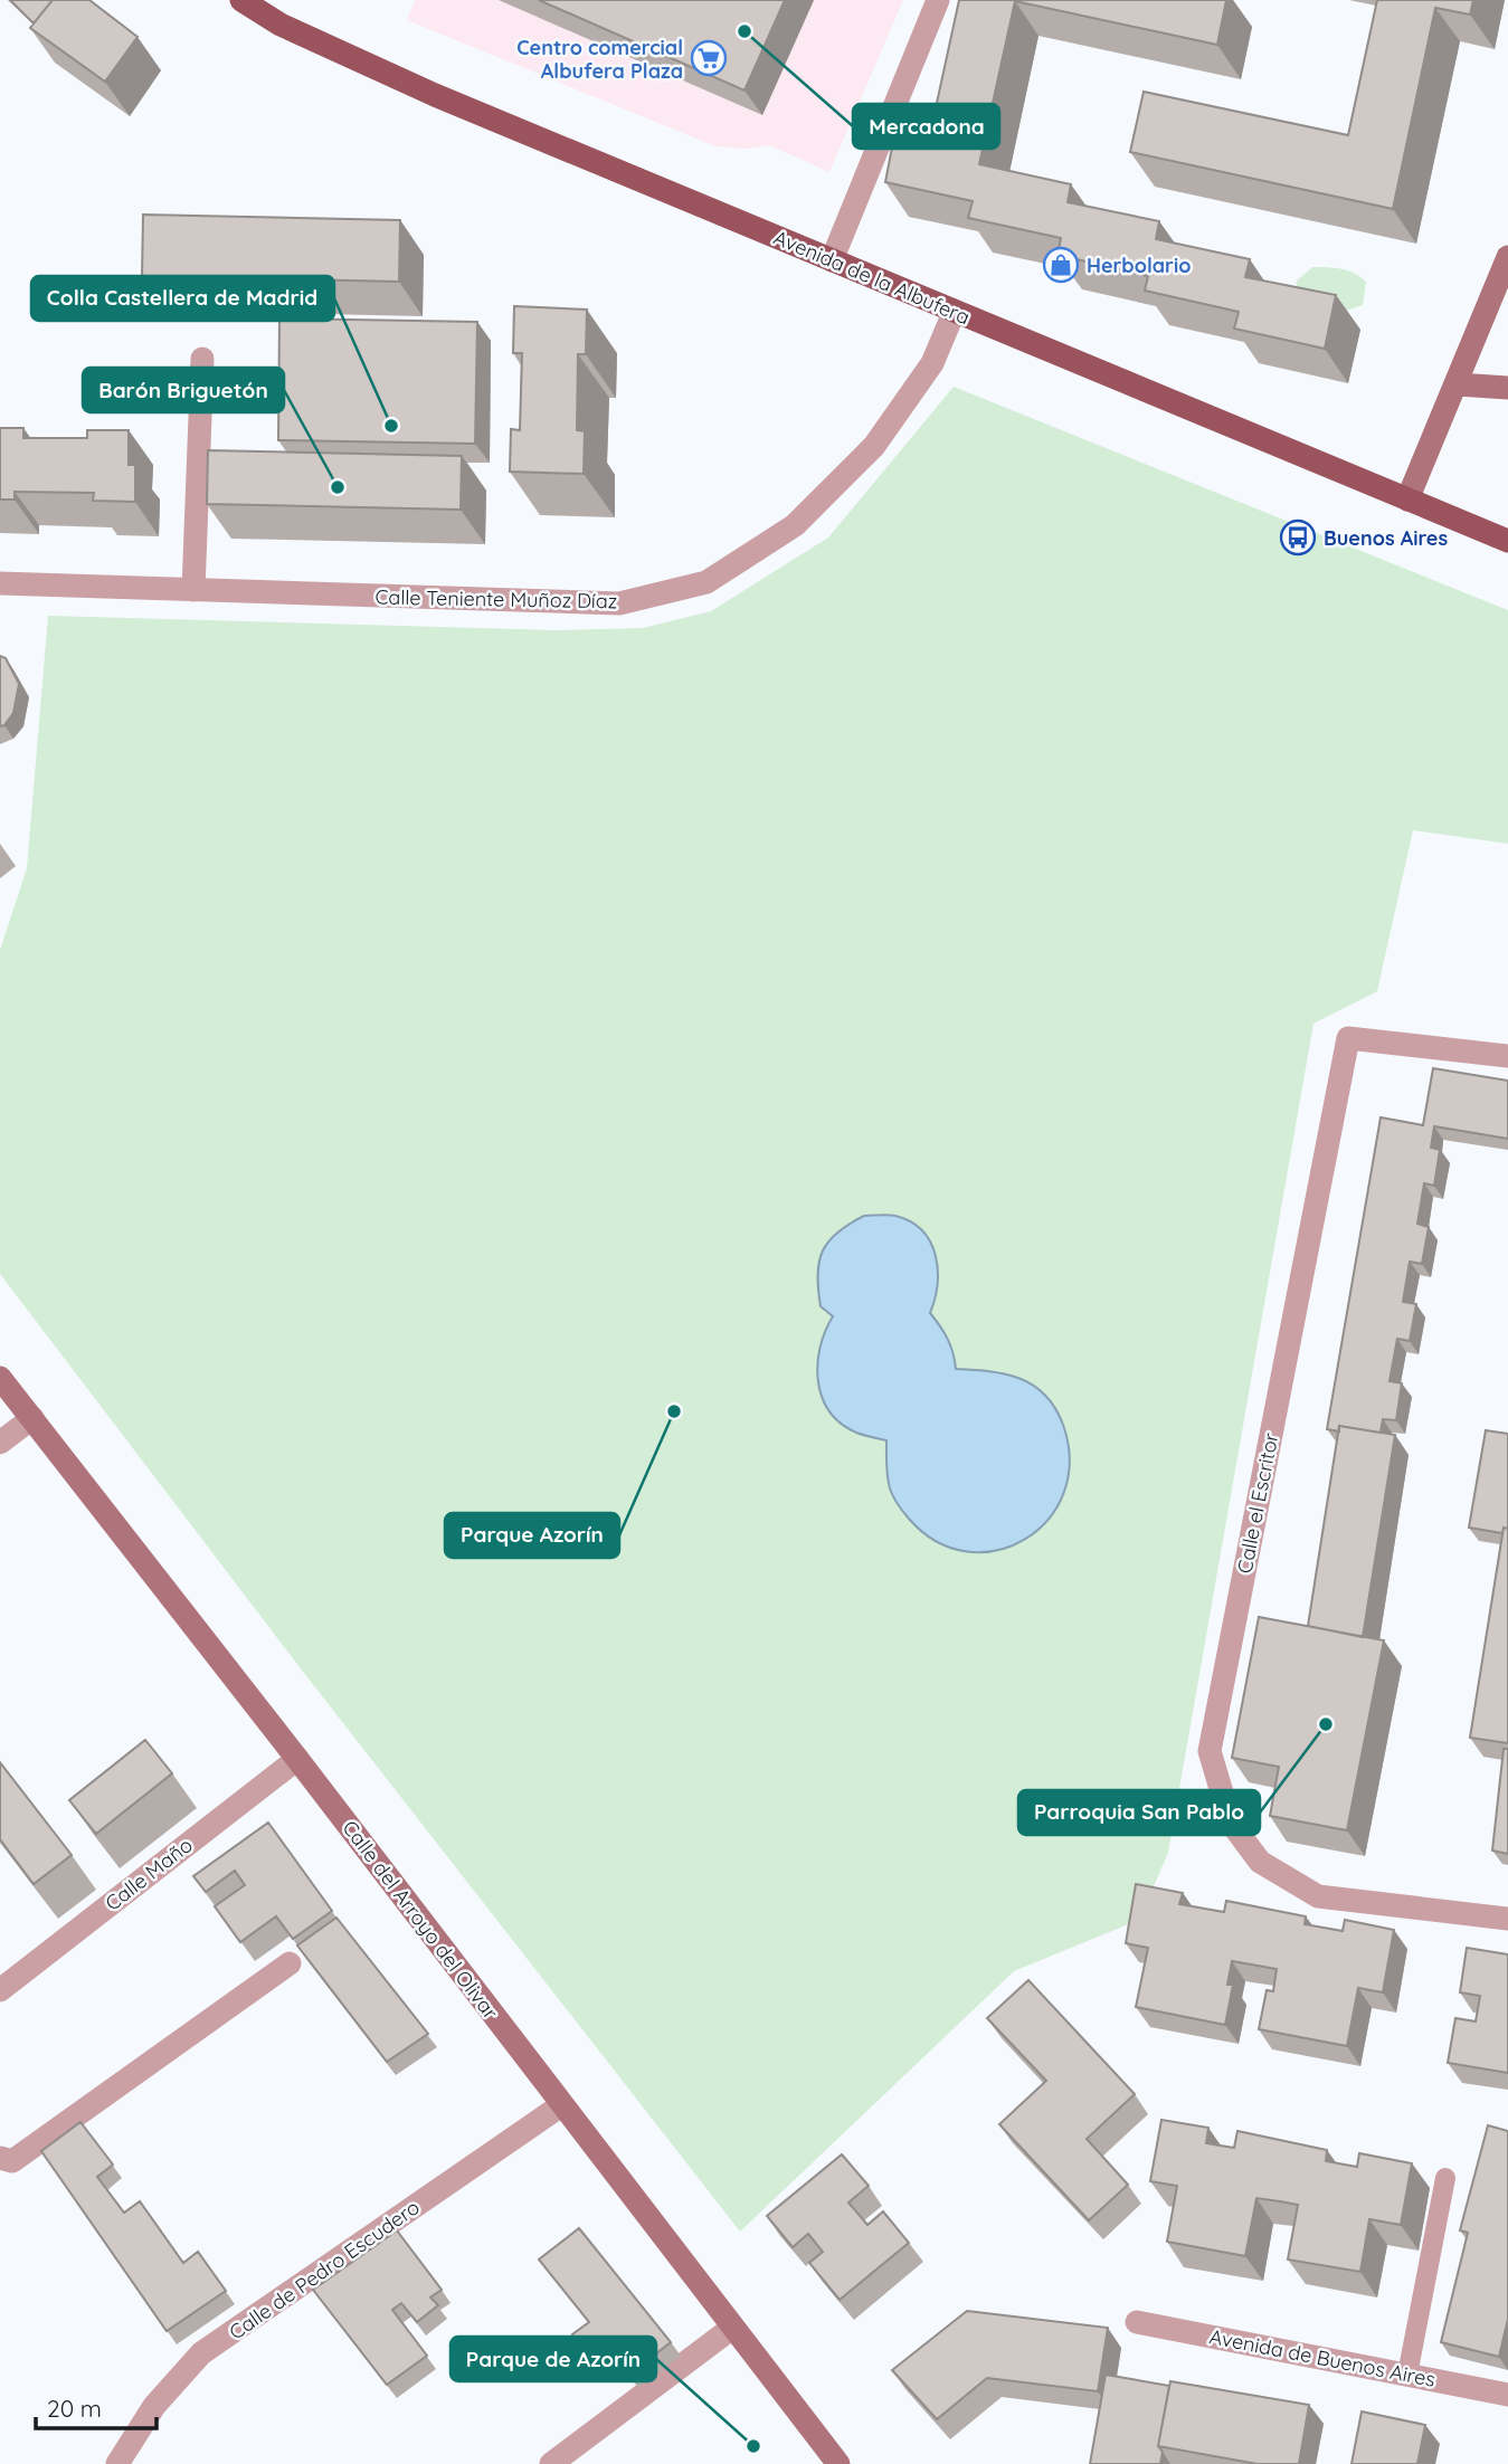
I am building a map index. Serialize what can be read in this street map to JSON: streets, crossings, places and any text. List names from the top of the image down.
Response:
{
  "streets": {
    "main road": ["Avenida de la Albufera"],
    "street": [
      "Calle Teniente Muñoz Díaz",
      "Calle el Escritor",
      "Calle Maño",
      "Calle del Arroyo del Olivar",
      "Calle de Pedro Escudero",
      "Avenida de Buenos Aires"
    ]
  },
  "crossings": [
    ["Avenida de la Albufera", "Calle Teniente Muñoz Díaz"],
    ["Calle Maño", "Calle del Arroyo del Olivar"],
    ["Calle del Arroyo del Olivar", "Calle de Pedro Escudero"]
  ],
  "places": {
    "other": [
      "Mercadona",
      "Colla Castellera de Madrid",
      "Barón Briguetón",
      "Parque Azorín",
      "Parroquia San Pablo",
      "Parque de Azorín"
    ],
    "supermarket": ["Centro comercial Albufera Plaza"],
    "shop": ["Herbolario"],
    "bus stop": ["Buenos Aires"]
  },
  "scale_bar": "20 m"
}
